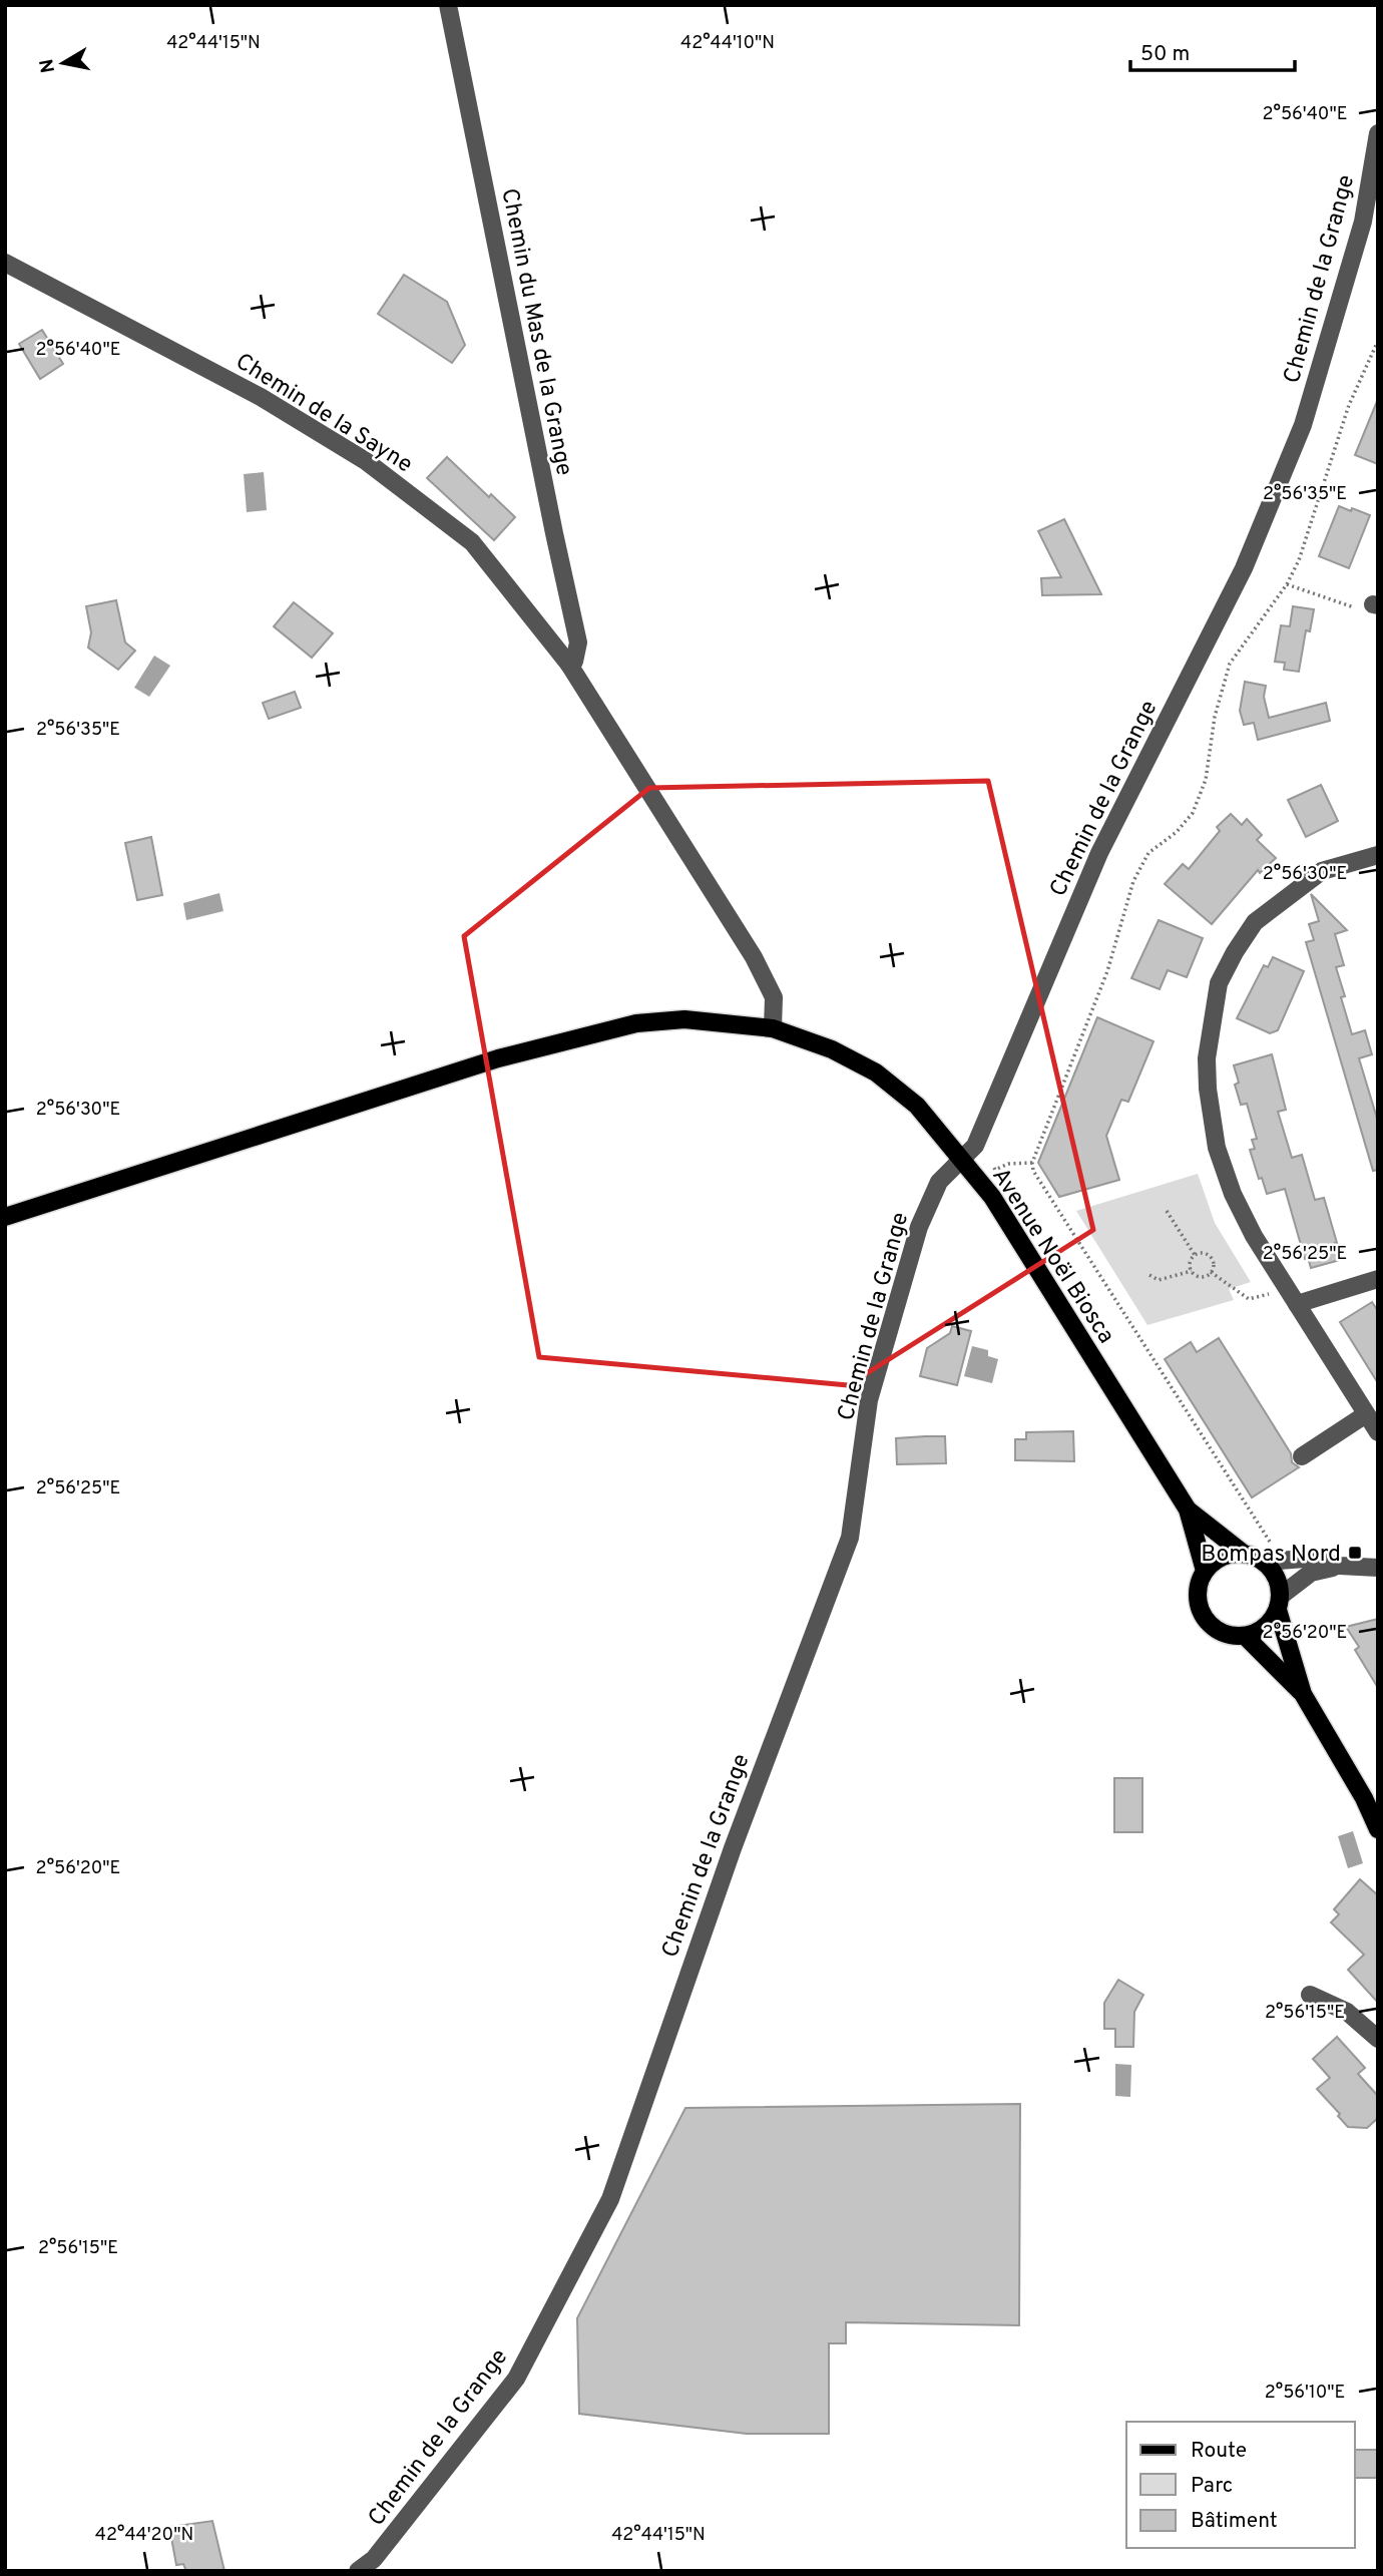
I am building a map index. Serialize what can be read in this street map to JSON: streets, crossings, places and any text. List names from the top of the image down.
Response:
{
  "streets": {
    "main road": ["Avenue Noël Biosca"],
    "street": ["Chemin de la Grange", "Chemin du Mas de la Grange", "Chemin de la Sayne"]
  },
  "crossings": [
    ["Chemin de la Grange", "Avenue Noël Biosca"],
    ["Chemin du Mas de la Grange", "Chemin de la Sayne"],
    ["Chemin de la Sayne", "Avenue Noël Biosca"]
  ],
  "places": {
    "transit": ["Bompas Nord"]
  },
  "legend": ["Route", "Parc", "Bâtiment"],
  "scale_bar": "50 m",
  "north": "left",
  "coordinates": [
    "42°44'15\"N",
    "42°44'10\"N",
    "2°56'40\"E",
    "2°56'35\"E",
    "2°56'30\"E",
    "2°56'25\"E",
    "2°56'20\"E",
    "2°56'15\"E",
    "2°56'10\"E",
    "42°44'20\"N"
  ]
}
